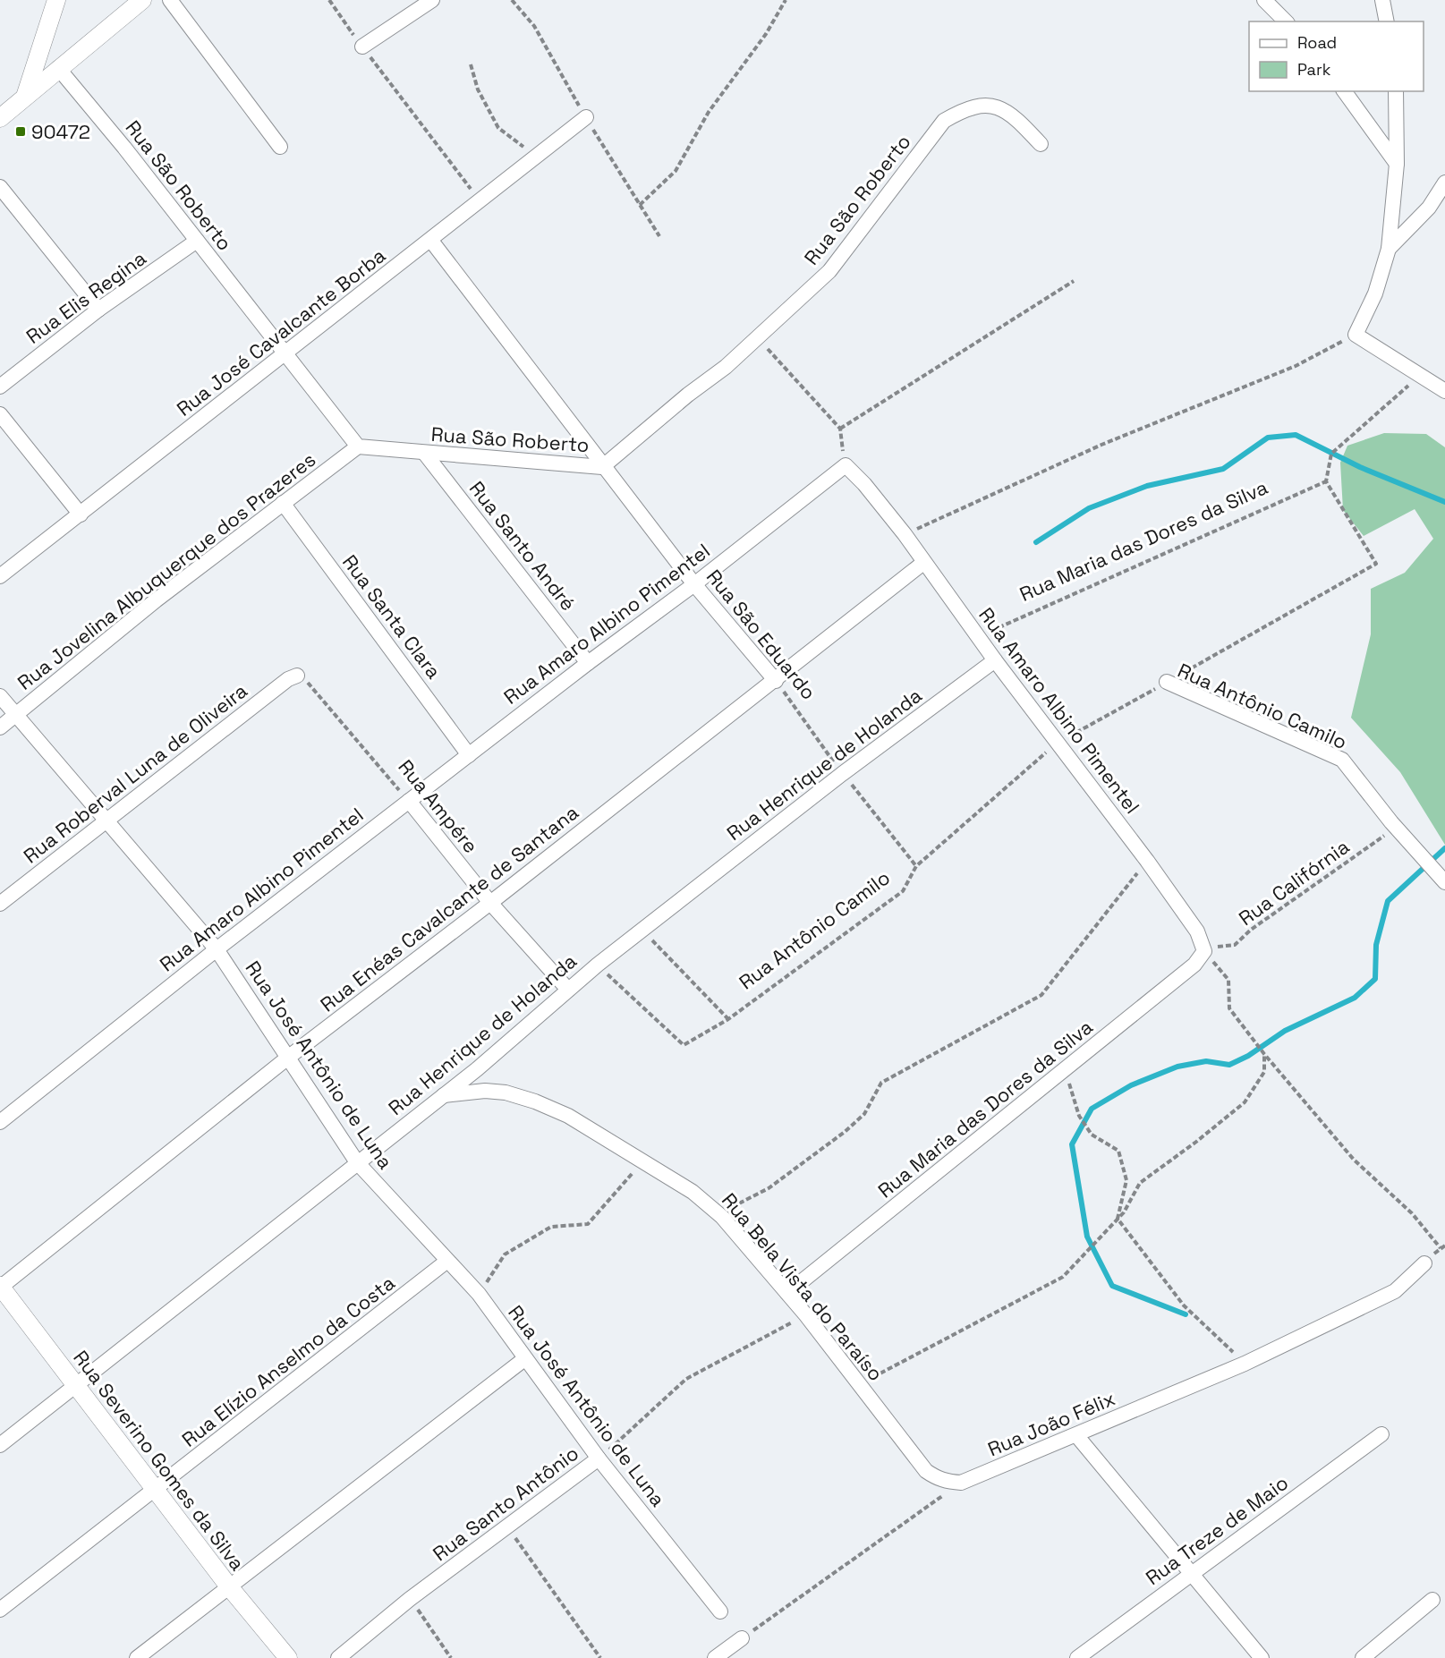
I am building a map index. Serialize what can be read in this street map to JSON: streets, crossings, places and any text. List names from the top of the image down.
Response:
{
  "streets": {
    "street": [
      "Rua São Roberto",
      "Rua Elis Regina",
      "Rua José Cavalcante Borba",
      "Rua Maria das Dores da Silva",
      "Rua Santo André",
      "Rua Jovelina Albuquerque dos Prazeres",
      "Rua Santa Clara",
      "Rua Amaro Albino Pimentel",
      "Rua São Eduardo",
      "Rua Antônio Camilo",
      "Rua Henrique de Holanda",
      "Rua Roberval Luna de Oliveira",
      "Rua Ampére",
      "Rua Enéas Cavalcante de Santana",
      "Rua José Antônio de Luna",
      "Rua Bela Vista do Paraíso",
      "Rua Elízio Anselmo da Costa",
      "Rua João Félix",
      "Rua Severino Gomes da Silva",
      "Rua Santo Antônio",
      "Rua Treze de Maio"
    ],
    "path": ["Rua Califórnia"]
  },
  "crossings": [
    ["Rua São Roberto", "Rua Elis Regina"],
    ["Rua São Roberto", "Rua José Cavalcante Borba"],
    ["Rua São Roberto", "Rua Santo André"],
    ["Rua São Roberto", "Rua Jovelina Albuquerque dos Prazeres"],
    ["Rua São Roberto", "Rua São Eduardo"],
    ["Rua José Cavalcante Borba", "Rua São Eduardo"],
    ["Rua Maria das Dores da Silva", "Rua Amaro Albino Pimentel"],
    ["Rua Maria das Dores da Silva", "Rua Califórnia"],
    ["Rua Maria das Dores da Silva", "Rua Bela Vista do Paraíso"],
    ["Rua Santo André", "Rua Amaro Albino Pimentel"],
    ["Rua Jovelina Albuquerque dos Prazeres", "Rua Santa Clara"],
    ["Rua Jovelina Albuquerque dos Prazeres", "Rua José Antônio de Luna"],
    ["Rua Santa Clara", "Rua Amaro Albino Pimentel"],
    ["Rua Amaro Albino Pimentel", "Rua São Eduardo"],
    ["Rua Amaro Albino Pimentel", "Rua Antônio Camilo"],
    ["Rua Amaro Albino Pimentel", "Rua Henrique de Holanda"],
    ["Rua Amaro Albino Pimentel", "Rua Ampére"],
    ["Rua Amaro Albino Pimentel", "Rua Califórnia"],
    ["Rua Amaro Albino Pimentel", "Rua Enéas Cavalcante de Santana"],
    ["Rua Amaro Albino Pimentel", "Rua José Antônio de Luna"],
    ["Rua São Eduardo", "Rua Antônio Camilo"],
    ["Rua São Eduardo", "Rua Henrique de Holanda"],
    ["Rua São Eduardo", "Rua Enéas Cavalcante de Santana"],
    ["Rua Antônio Camilo", "Rua Henrique de Holanda"],
    ["Rua Antônio Camilo", "Rua Califórnia"],
    ["Rua Henrique de Holanda", "Rua Ampére"],
    ["Rua Henrique de Holanda", "Rua José Antônio de Luna"],
    ["Rua Henrique de Holanda", "Rua Bela Vista do Paraíso"],
    ["Rua Henrique de Holanda", "Rua Severino Gomes da Silva"],
    ["Rua Roberval Luna de Oliveira", "Rua Ampére"],
    ["Rua Roberval Luna de Oliveira", "Rua José Antônio de Luna"],
    ["Rua Ampére", "Rua Enéas Cavalcante de Santana"],
    ["Rua Enéas Cavalcante de Santana", "Rua José Antônio de Luna"],
    ["Rua Enéas Cavalcante de Santana", "Rua Severino Gomes da Silva"],
    ["Rua José Antônio de Luna", "Rua Elízio Anselmo da Costa"],
    ["Rua José Antônio de Luna", "Rua Santo Antônio"],
    ["Rua Bela Vista do Paraíso", "Rua João Félix"],
    ["Rua Bela Vista do Paraíso", "Rua Santo Antônio"],
    ["Rua Elízio Anselmo da Costa", "Rua Severino Gomes da Silva"]
  ],
  "places": {
    "transit": ["90472"]
  },
  "legend": ["Road", "Park"]
}
